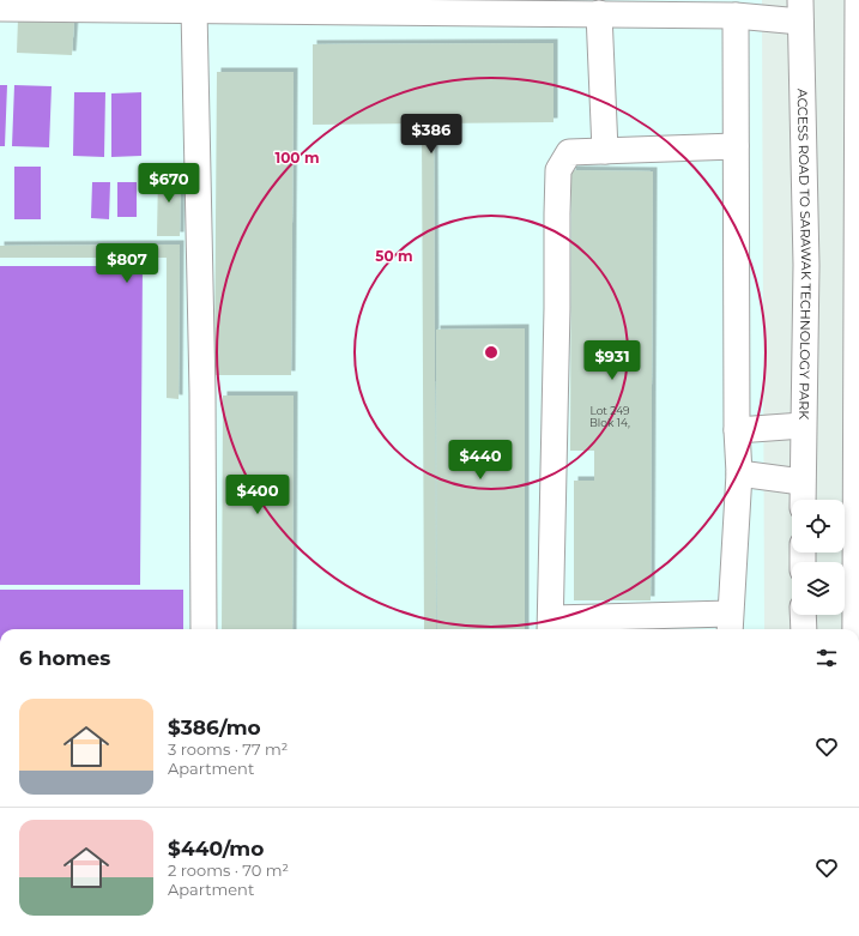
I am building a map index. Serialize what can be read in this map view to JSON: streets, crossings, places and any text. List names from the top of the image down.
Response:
{
  "streets": {
    "street": ["ACCESS ROAD TO SARAWAK TECHNOLOGY PARK"]
  },
  "house_numbers": ["Lot 249 Blok 14,"],
  "page": {
    "price": [
      "$386",
      "$670",
      "$807",
      "$931",
      "$440",
      "$400"
    ],
    "heading": "6 homes",
    "list": [
      {
        "name": "$386/mo",
        "note": "3 rooms · 77 m² · Apartment"
      },
      {
        "name": "$440/mo",
        "note": "2 rooms · 70 m² · Apartment"
      }
    ]
  },
  "rings": ["100 m", "50 m"]
}
